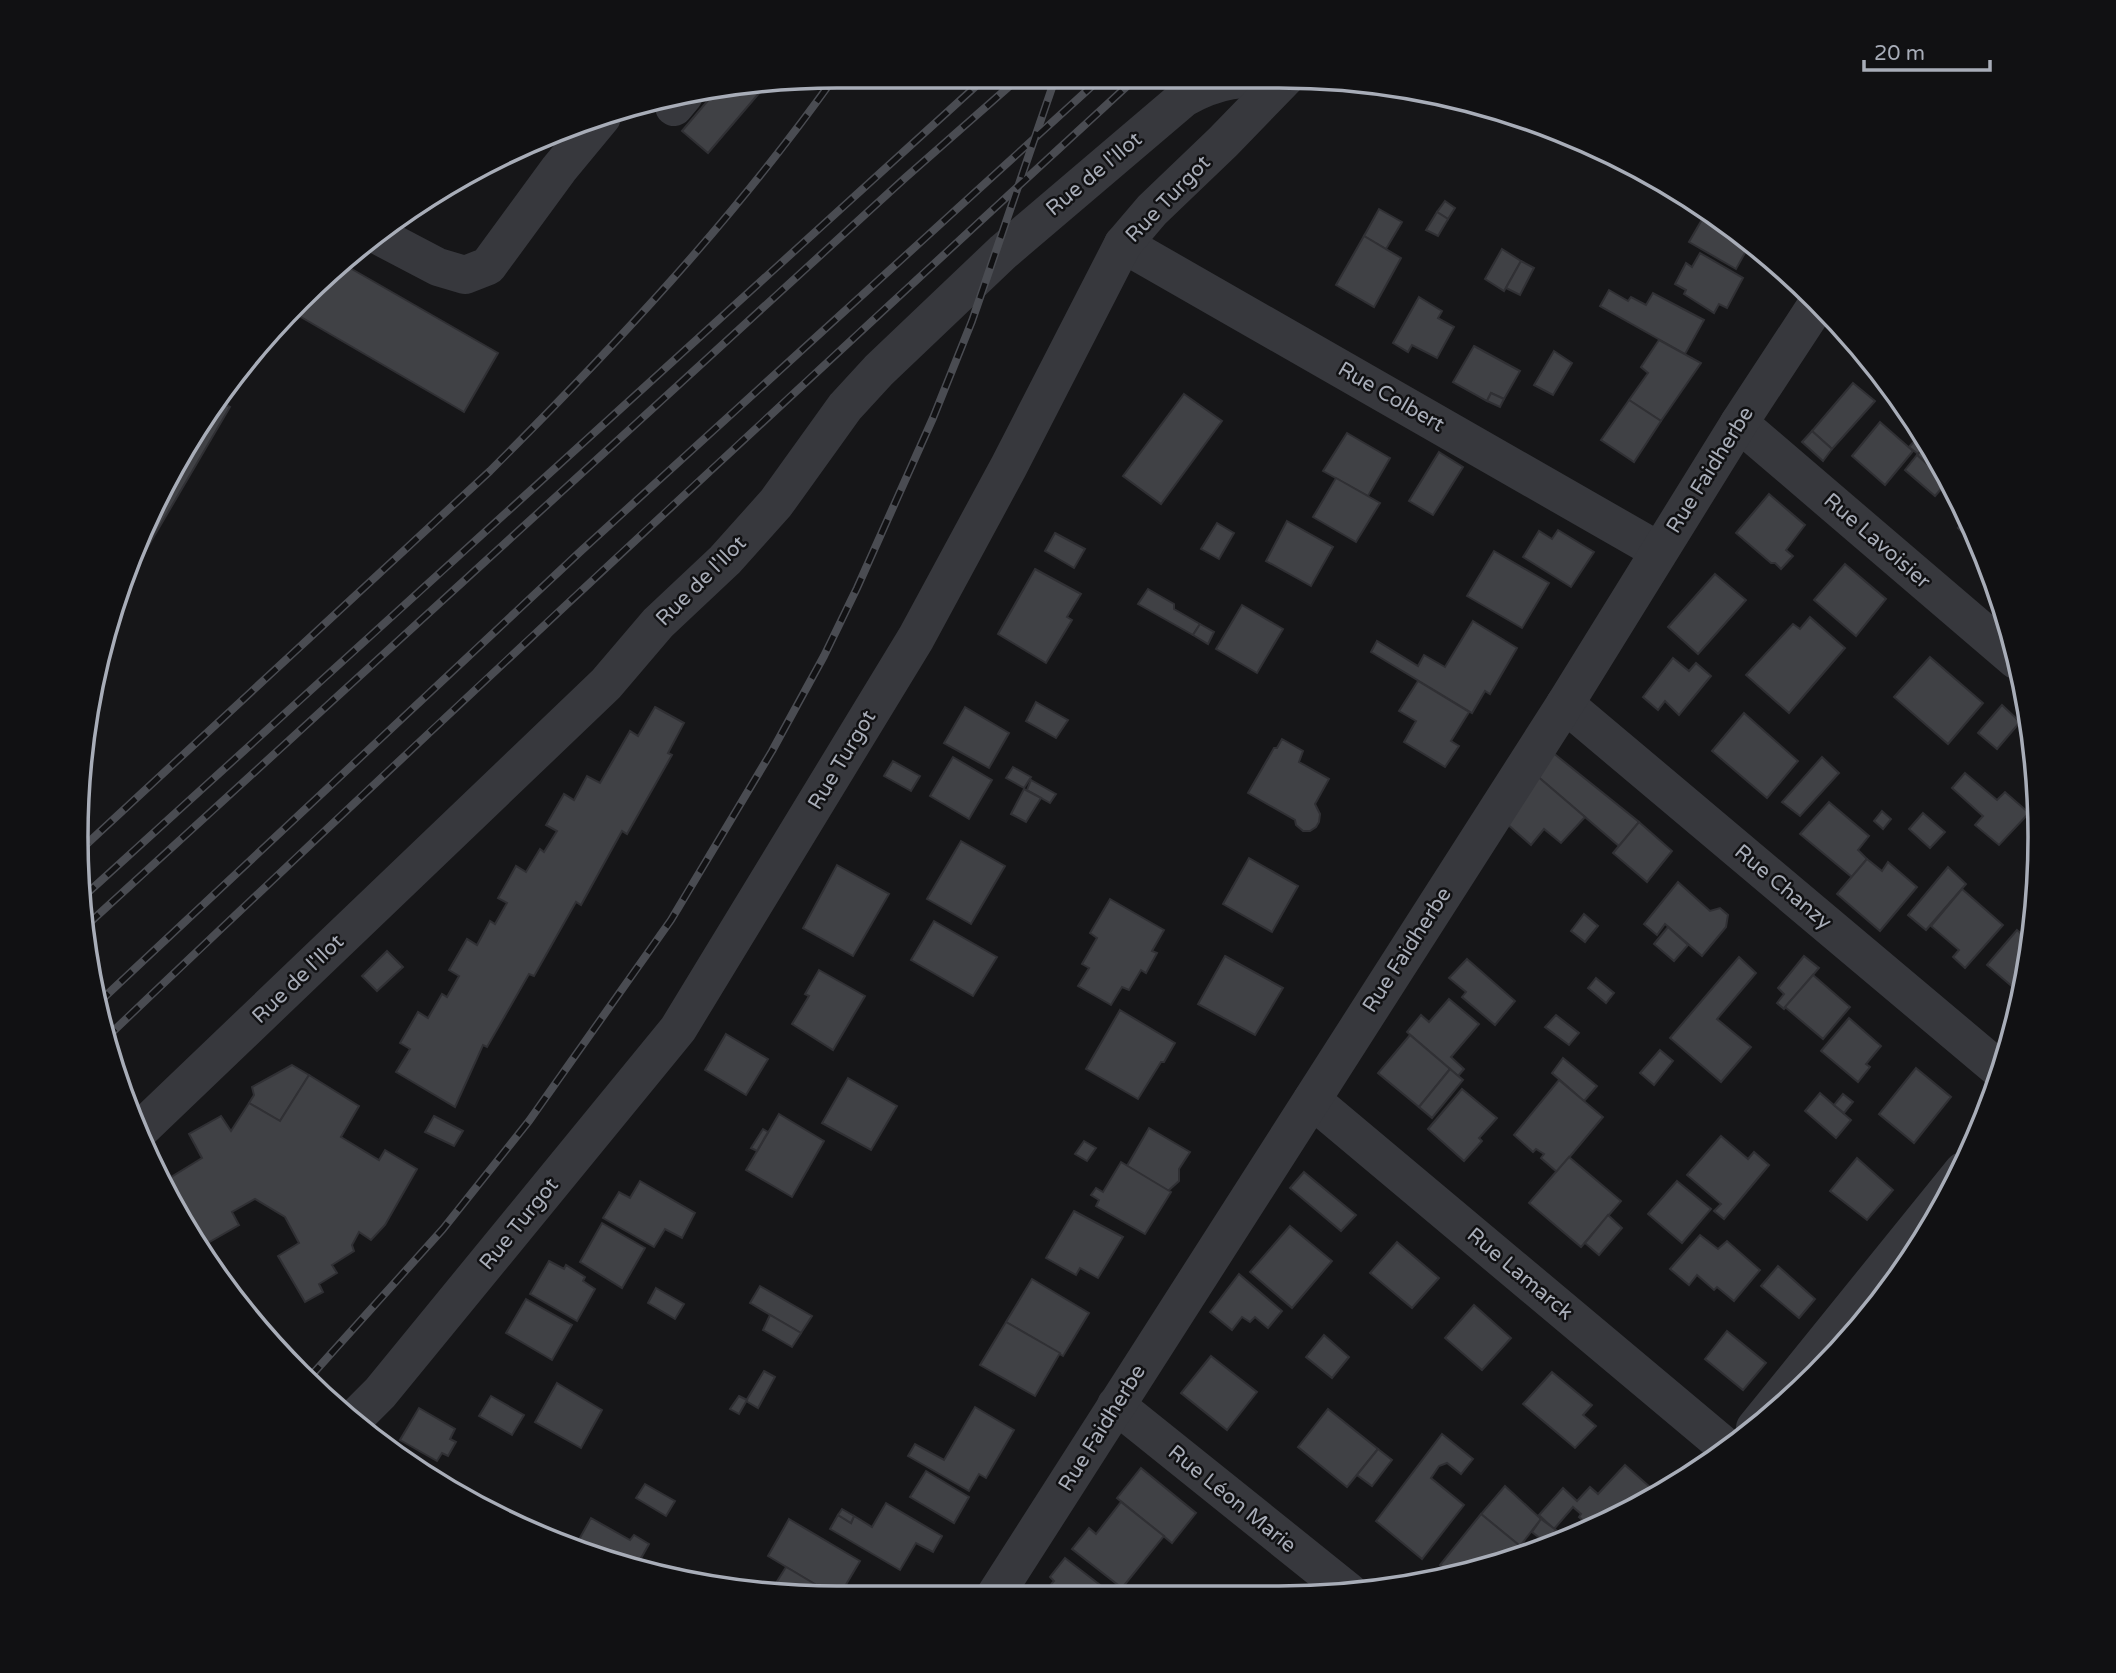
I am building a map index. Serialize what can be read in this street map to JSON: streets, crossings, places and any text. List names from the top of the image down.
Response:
{
  "streets": {
    "street": [
      "Rue de l'Ilot",
      "Rue Turgot",
      "Rue Colbert",
      "Rue Faidherbe",
      "Rue Lavoisier",
      "Rue Chanzy",
      "Rue Lamarck",
      "Rue Léon Marie"
    ]
  },
  "crossings": [
    ["Rue Turgot", "Rue Colbert"],
    ["Rue Colbert", "Rue Faidherbe"],
    ["Rue Faidherbe", "Rue Lavoisier"],
    ["Rue Faidherbe", "Rue Chanzy"],
    ["Rue Faidherbe", "Rue Lamarck"],
    ["Rue Faidherbe", "Rue Léon Marie"]
  ],
  "scale_bar": "20 m"
}
